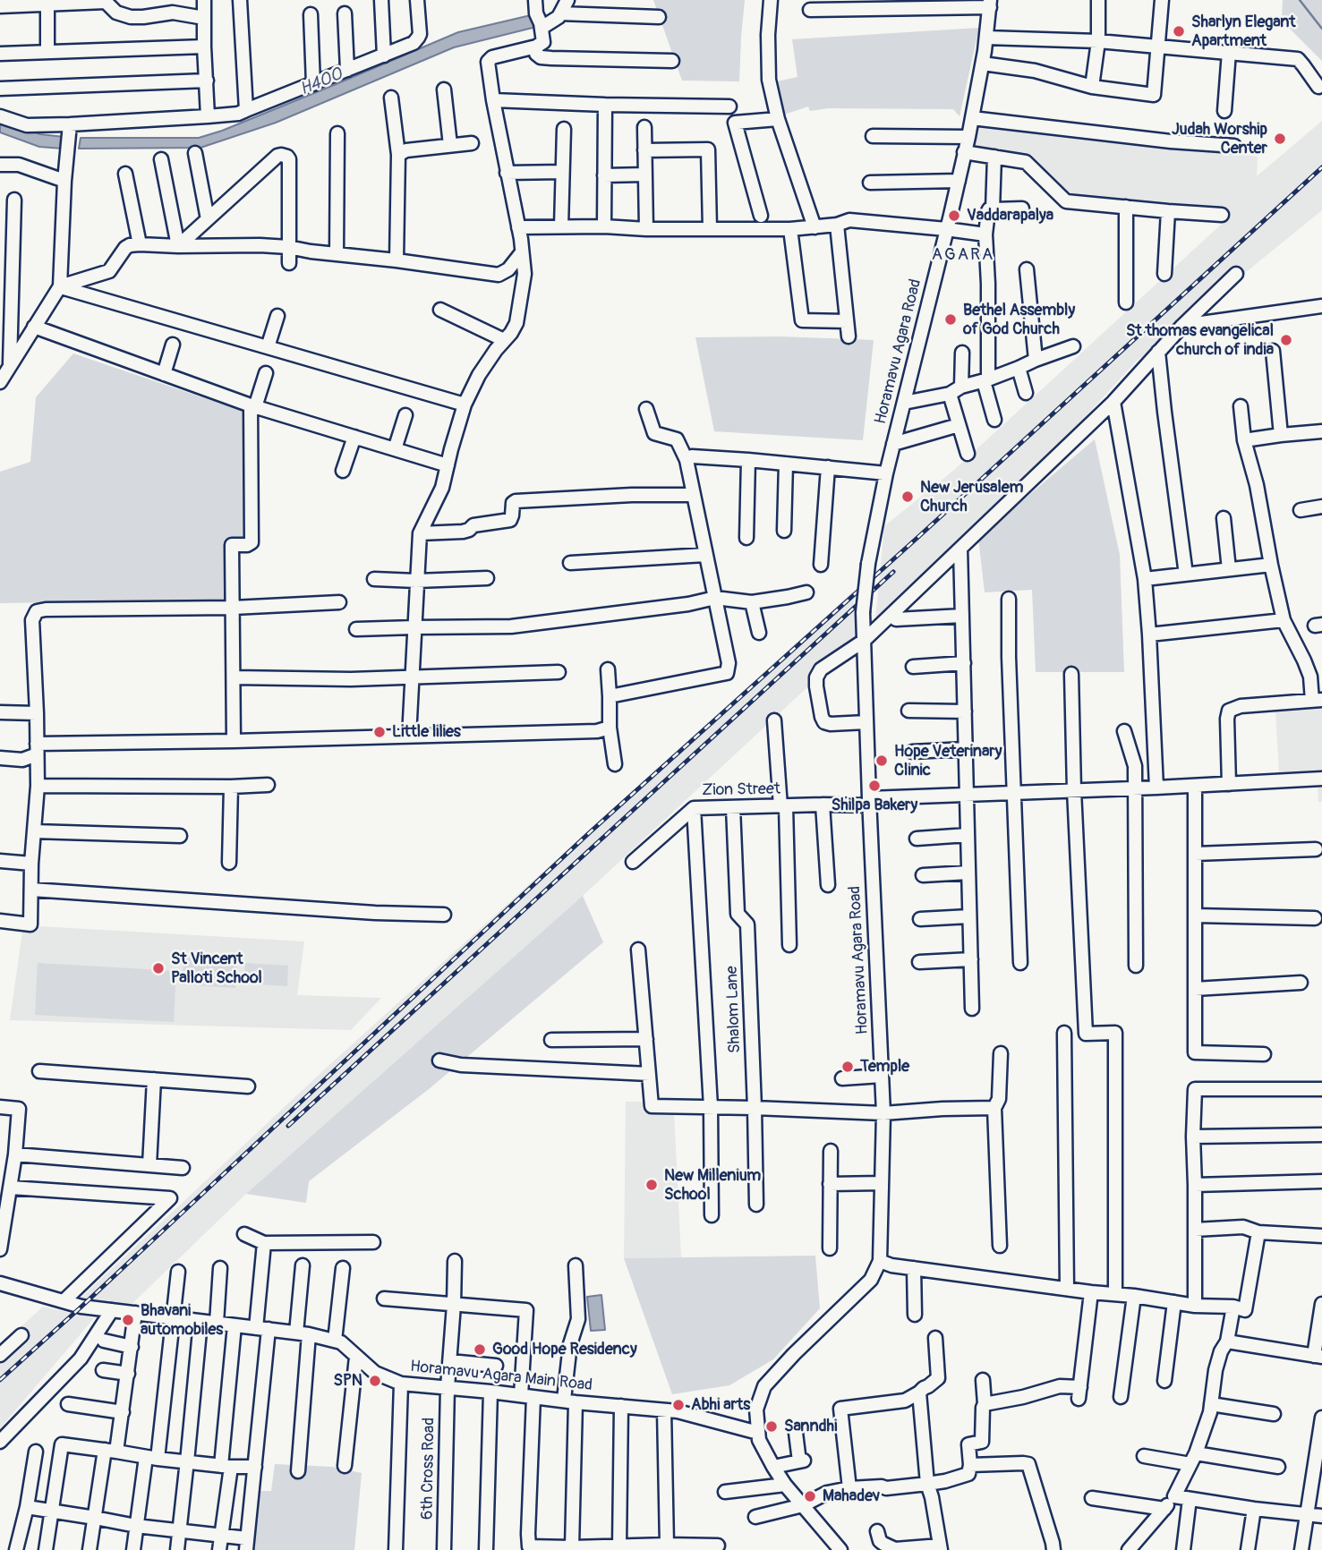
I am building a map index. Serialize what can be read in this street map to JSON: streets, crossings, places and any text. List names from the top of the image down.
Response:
{
  "streets": {
    "street": [
      "Horamavu Agara Road",
      "Zion Street",
      "Shalom Lane",
      "Horamavu Agara Main Road",
      "6th Cross Road"
    ]
  },
  "crossings": [
    ["Horamavu Agara Road", "Zion Street"],
    ["Zion Street", "Shalom Lane"],
    ["Horamavu Agara Main Road", "6th Cross Road"]
  ],
  "districts": ["AGARA"],
  "water": ["H400"],
  "places": [
    "Sharlyn Elegant Apartment",
    "Judah Worship Center",
    "Vaddarapalya",
    "Bethel Assembly of God Church",
    "St thomas evangelical church of india",
    "New Jerusalem Church",
    "Little lilies",
    "Hope Veterinary Clinic",
    "Shilpa Bakery",
    "St Vincent Palloti School",
    "Temple",
    "New Millenium School",
    "Bhavani automobiles",
    "Good Hope Residency",
    "SPN",
    "Abhi arts",
    "Sanndhi",
    "Mahadev"
  ]
}
